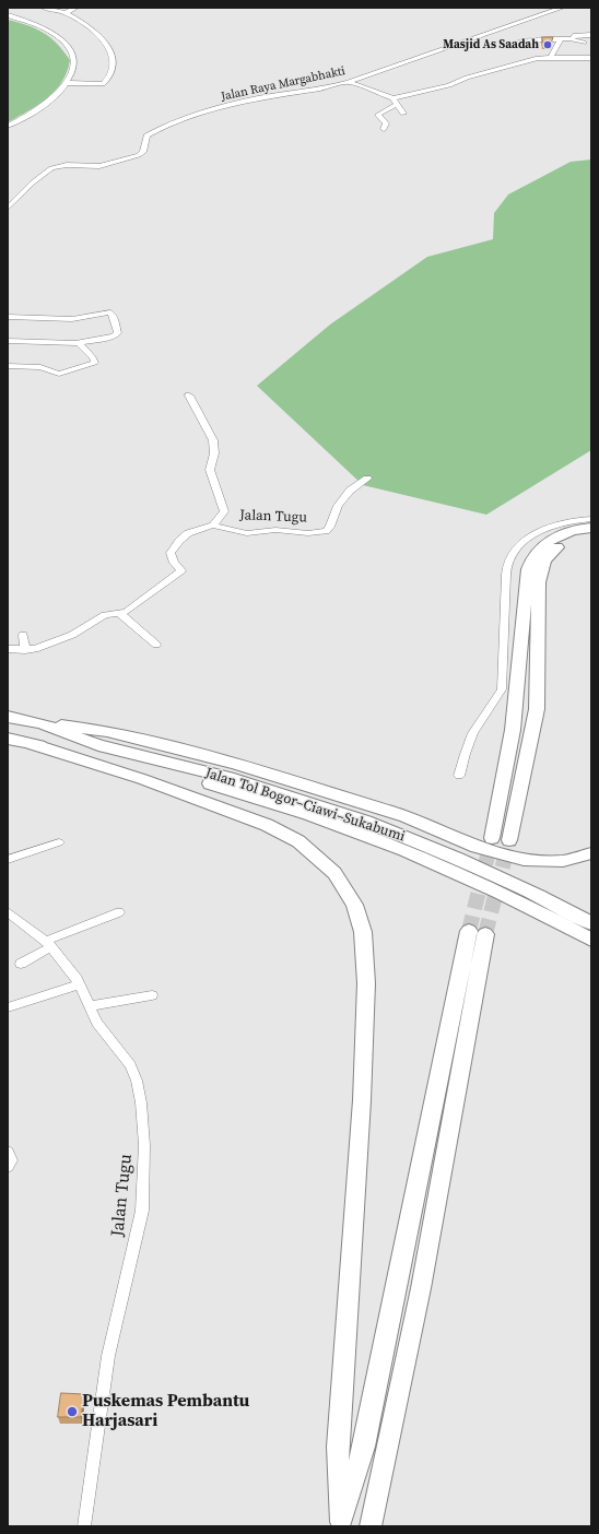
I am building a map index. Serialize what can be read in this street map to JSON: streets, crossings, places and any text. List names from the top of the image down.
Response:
{
  "streets": {
    "highway": ["Jalan Tol Bogor–Ciawi–Sukabumi"],
    "street": ["Jalan Raya Margabhakti", "Jalan Tugu"]
  },
  "places": ["Masjid As Saadah", "Puskemas Pembantu Harjasari"]
}
